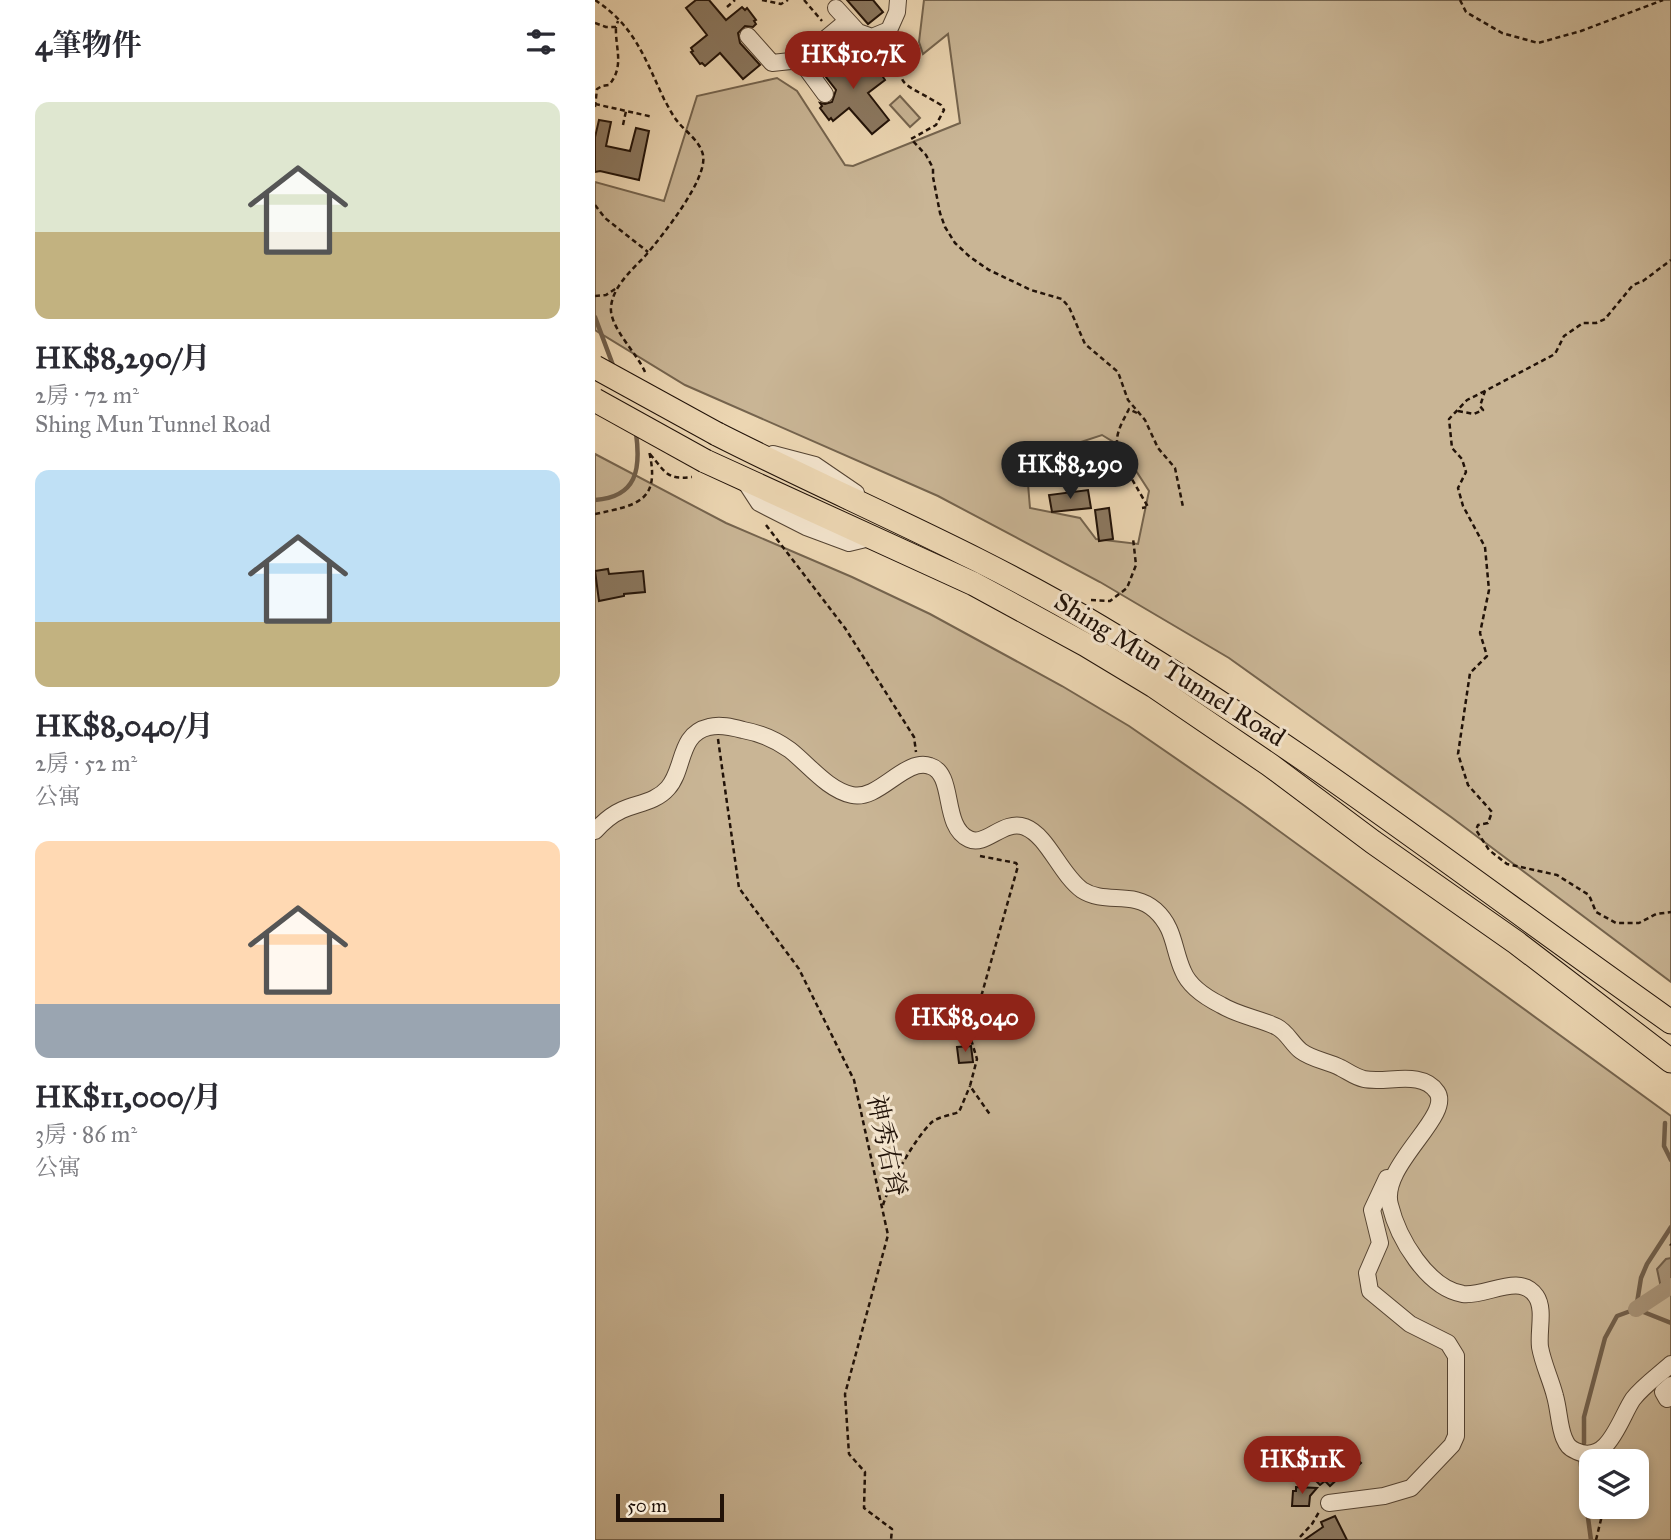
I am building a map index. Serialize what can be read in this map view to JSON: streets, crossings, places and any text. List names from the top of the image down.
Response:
{
  "streets": {
    "highway": ["Shing Mun Tunnel Road"],
    "path": ["神秀右脊"]
  },
  "scale_bar": "50 m",
  "page": {
    "heading": "4筆物件",
    "price": [
      "HK$10.7K",
      "HK$8,290",
      "HK$8,040",
      "HK$11K"
    ],
    "list": [
      {
        "name": "HK$8,290/月",
        "note": "2房 · 72 m² · Shing Mun Tunnel Road"
      },
      {
        "name": "HK$8,040/月",
        "note": "2房 · 52 m² · 公寓"
      },
      {
        "name": "HK$11,000/月",
        "note": "3房 · 86 m² · 公寓"
      }
    ],
    "scale": "50 m"
  }
}
